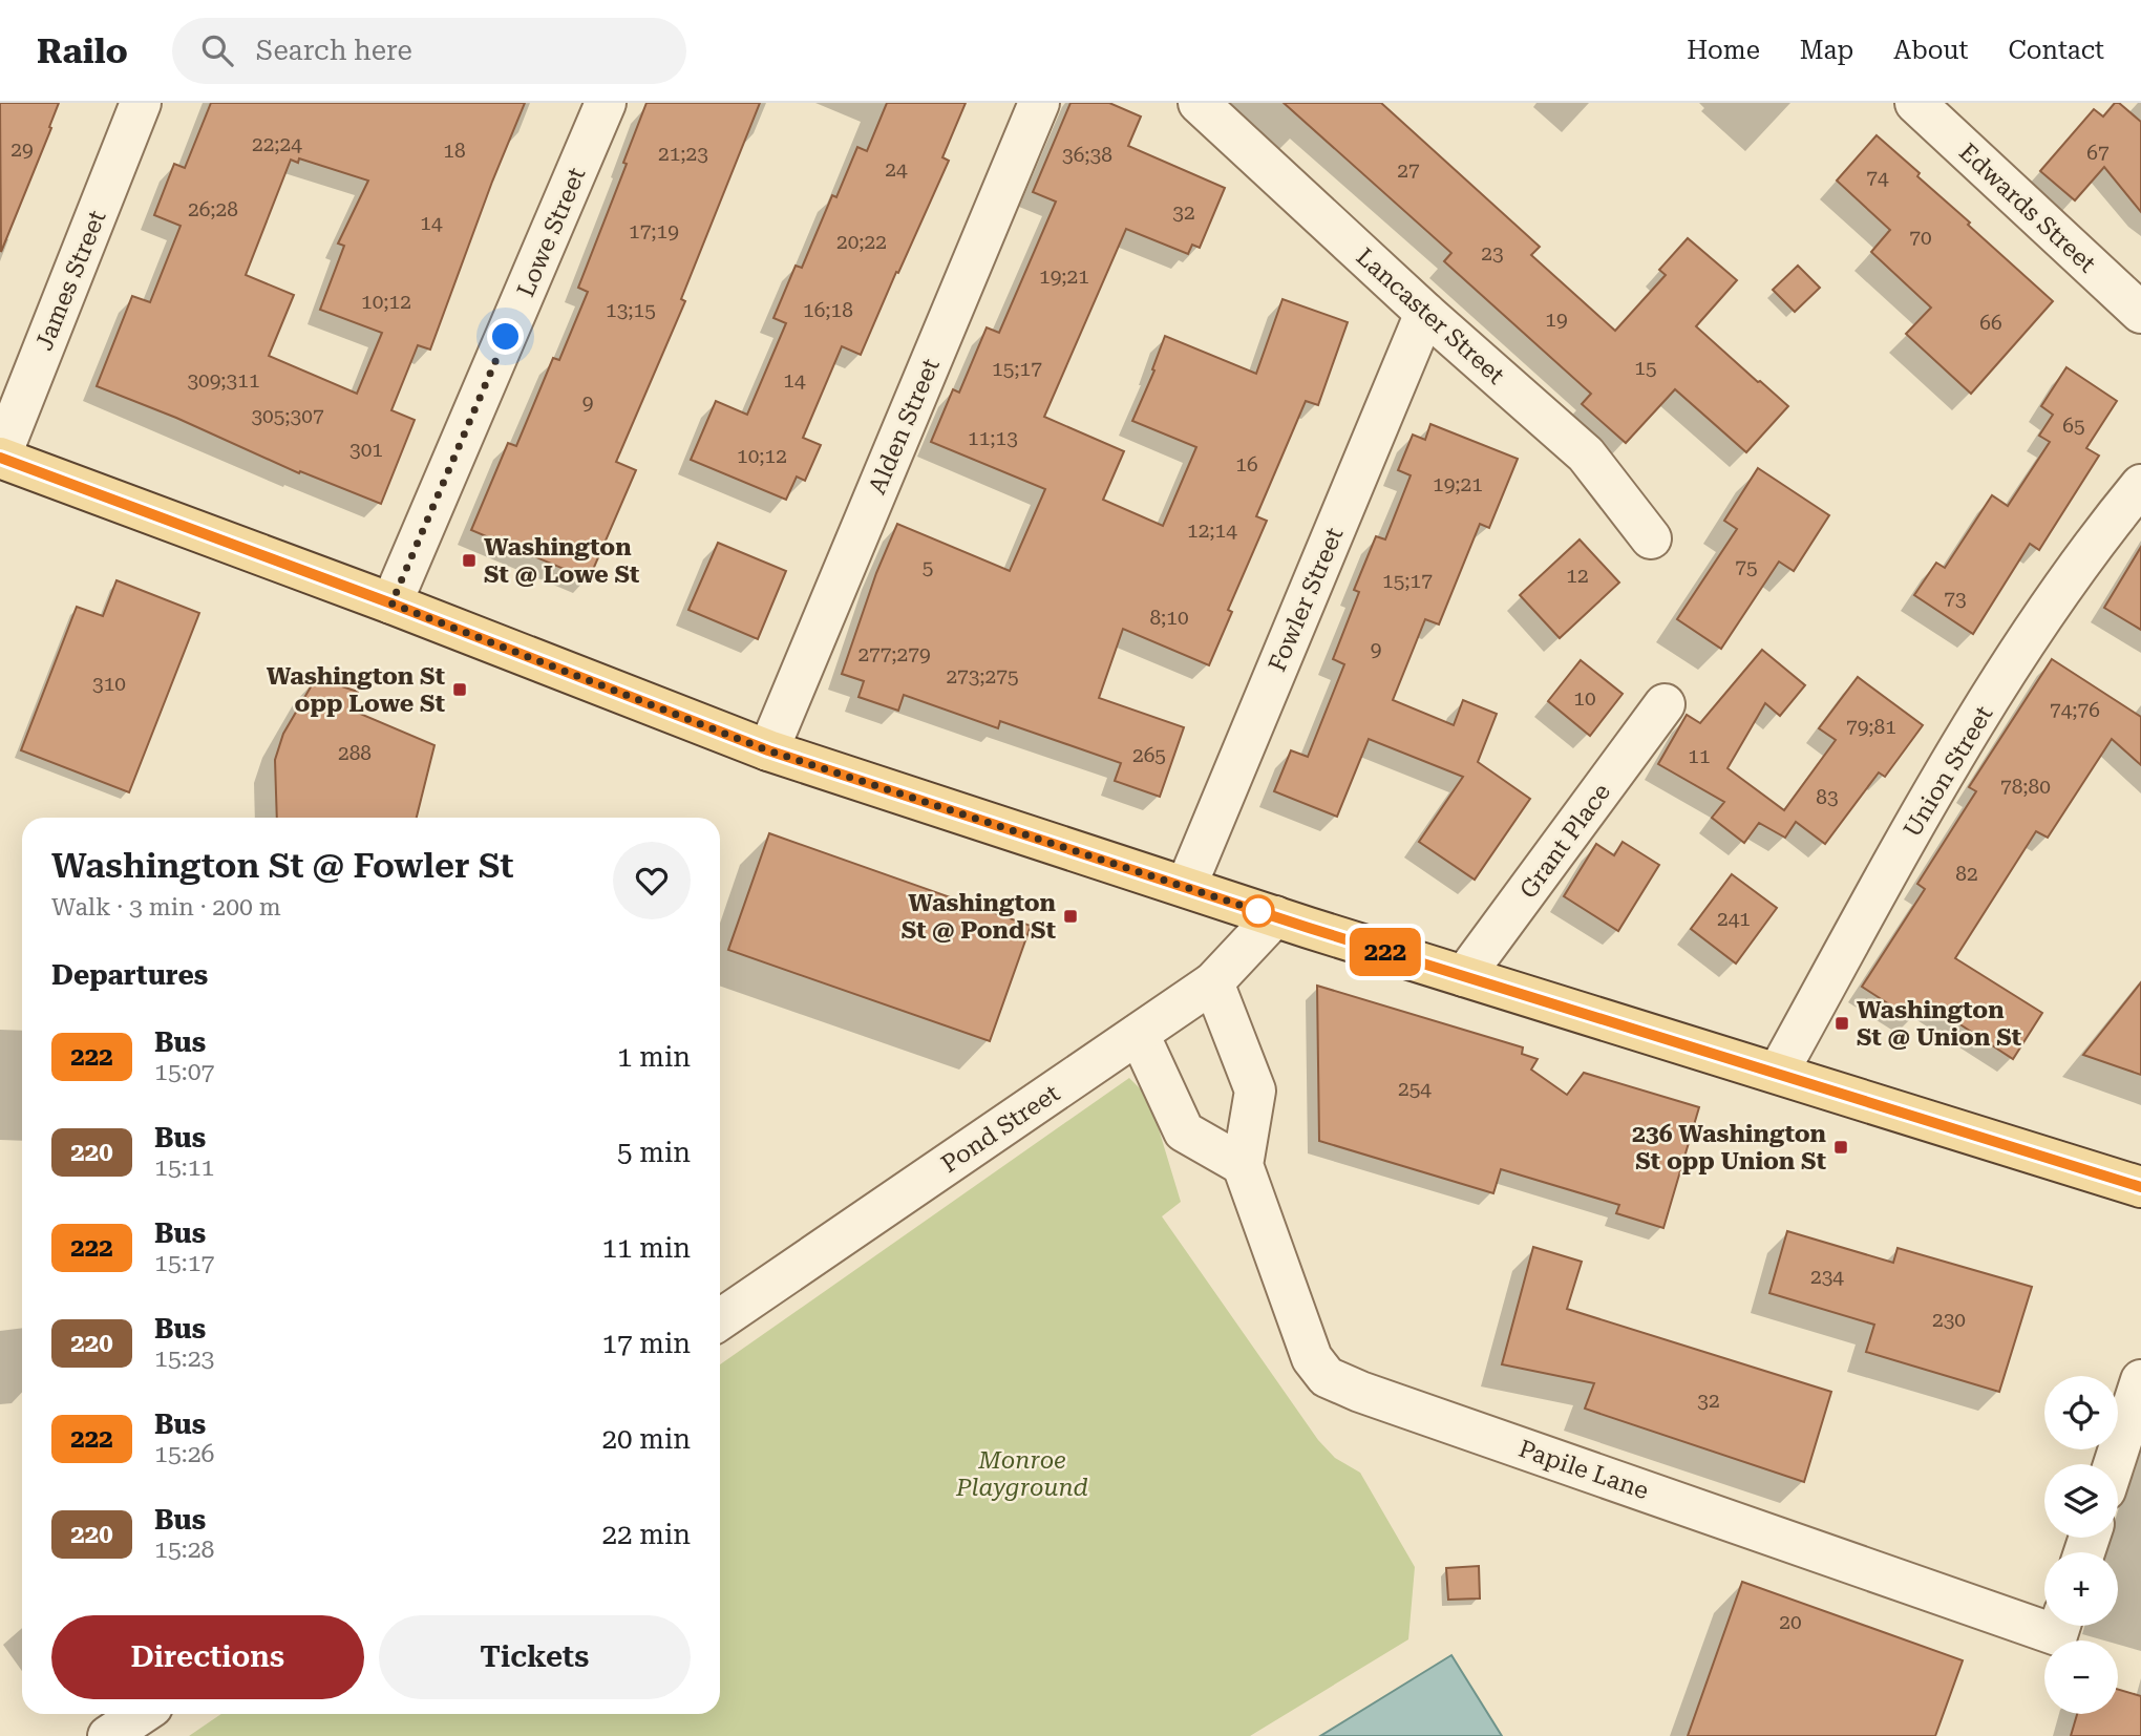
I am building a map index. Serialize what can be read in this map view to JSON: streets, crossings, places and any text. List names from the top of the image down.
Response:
{
  "streets": {
    "street": [
      "Edwards Street",
      "Lowe Street",
      "James Street",
      "Lancaster Street",
      "Alden Street",
      "Fowler Street",
      "Union Street",
      "Grant Place",
      "Pond Street",
      "Papile Lane"
    ]
  },
  "crossings": [
    ["Lancaster Street", "Fowler Street"],
    ["Pond Street", "Papile Lane"]
  ],
  "parks": ["Monroe Playground"],
  "places": {
    "transit": [
      "Washington St @ Lowe St",
      "Washington St opp Lowe St",
      "Washington St @ Pond St",
      "Washington St @ Union St",
      "236 Washington St opp Union St"
    ]
  },
  "lines": ["bus line 222"],
  "house_numbers": [
    "22;24",
    "29",
    "18",
    "67",
    "21;23",
    "36;38",
    "24",
    "27",
    "74",
    "26;28",
    "32",
    "14",
    "17;19",
    "70",
    "20;22",
    "23",
    "19;21",
    "10;12",
    "13;15",
    "16;18",
    "19",
    "66",
    "15",
    "15;17",
    "309;311",
    "14",
    "9",
    "305;307",
    "65",
    "11;13",
    "301",
    "10;12",
    "16",
    "19;21",
    "12;14",
    "5",
    "75",
    "12",
    "15;17",
    "73",
    "8;10",
    "9",
    "277;279",
    "273;275",
    "310",
    "10",
    "74;76",
    "79;81",
    "288",
    "265",
    "11",
    "78;80",
    "83",
    "82",
    "241",
    "254",
    "234",
    "230",
    "32",
    "20"
  ],
  "page": {
    "header": "Railo",
    "search": "Search here",
    "nav": [
      "Home",
      "Map",
      "About",
      "Contact"
    ],
    "on_map": "222",
    "heading": [
      ["Washington St @ Fowler St", "Walk · 3 min · 200 m"],
      "Departures"
    ],
    "list": [
      {
        "mark": "222",
        "name": "Bus",
        "note": "15:07",
        "value": "1 min"
      },
      {
        "mark": "220",
        "name": "Bus",
        "note": "15:11",
        "value": "5 min"
      },
      {
        "mark": "222",
        "name": "Bus",
        "note": "15:17",
        "value": "11 min"
      },
      {
        "mark": "220",
        "name": "Bus",
        "note": "15:23",
        "value": "17 min"
      },
      {
        "mark": "222",
        "name": "Bus",
        "note": "15:26",
        "value": "20 min"
      },
      {
        "mark": "220",
        "name": "Bus",
        "note": "15:28",
        "value": "22 min"
      }
    ],
    "map_buttons": ["+", "−"],
    "buttons": ["Directions", "Tickets"]
  }
}
